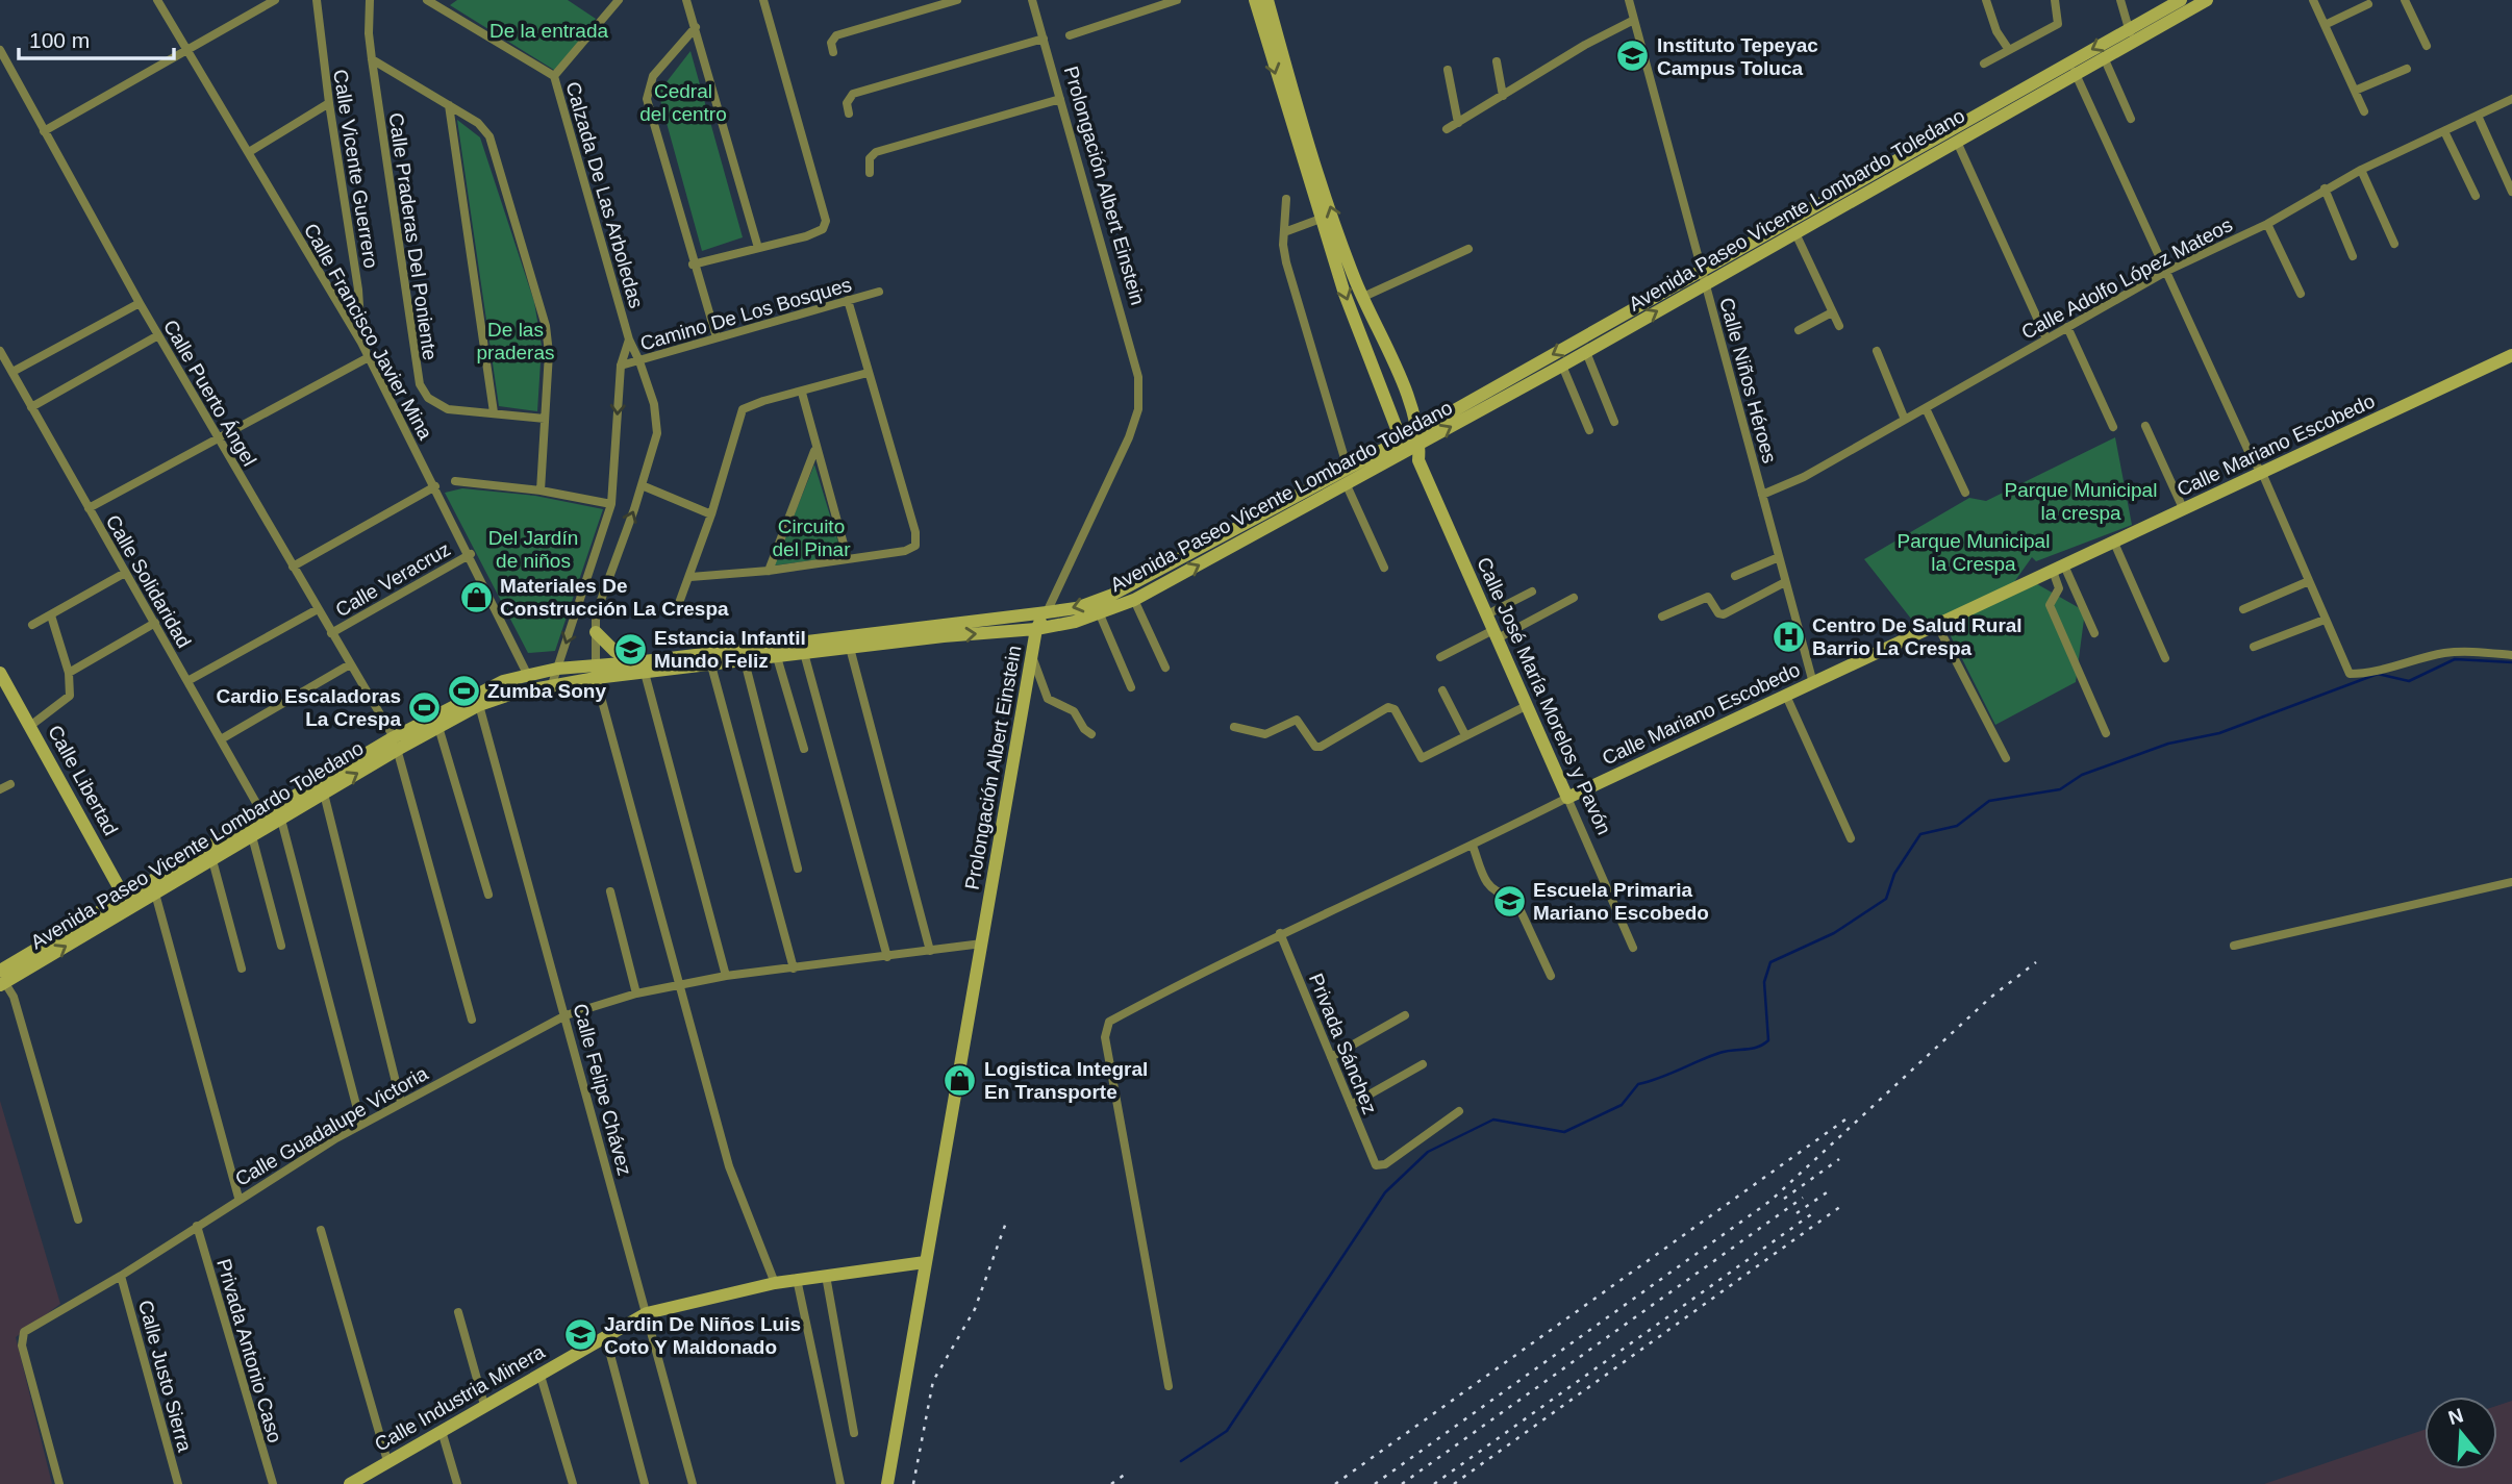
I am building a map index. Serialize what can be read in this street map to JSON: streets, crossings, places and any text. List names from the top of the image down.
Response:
{
  "streets": {
    "main road": [
      "Prolongación Albert Einstein",
      "Avenida Paseo Vicente Lombardo Toledano",
      "Calle Mariano Escobedo",
      "Calle José María Morelos y Pavón",
      "Calle Libertad",
      "Calle Industria Minera"
    ],
    "street": [
      "Calle Vicente Guerrero",
      "Calzada De Las Arboledas",
      "Calle Praderas Del Poniente",
      "Calle Adolfo López Mateos",
      "Camino De Los Bosques",
      "Calle Francisco Javier Mina",
      "Calle Niños Héroes",
      "Calle Puerto Ángel",
      "Calle Veracruz",
      "Calle Solidaridad",
      "Privada Sánchez",
      "Calle Felipe Chávez",
      "Calle Guadalupe Victoria",
      "Privada Antonio Caso",
      "Calle Justo Sierra"
    ]
  },
  "crossings": [
    ["Calle Vicente Guerrero", "Calle Francisco Javier Mina"],
    ["Prolongación Albert Einstein", "Avenida Paseo Vicente Lombardo Toledano"],
    ["Prolongación Albert Einstein", "Calle Guadalupe Victoria"],
    ["Prolongación Albert Einstein", "Calle Industria Minera"],
    ["Calzada De Las Arboledas", "Avenida Paseo Vicente Lombardo Toledano"],
    ["Calzada De Las Arboledas", "Camino De Los Bosques"],
    ["Avenida Paseo Vicente Lombardo Toledano", "Calle Francisco Javier Mina"],
    ["Avenida Paseo Vicente Lombardo Toledano", "Calle Niños Héroes"],
    ["Avenida Paseo Vicente Lombardo Toledano", "Calle Puerto Ángel"],
    ["Avenida Paseo Vicente Lombardo Toledano", "Calle Solidaridad"],
    ["Avenida Paseo Vicente Lombardo Toledano", "Calle José María Morelos y Pavón"],
    ["Avenida Paseo Vicente Lombardo Toledano", "Calle Libertad"],
    ["Avenida Paseo Vicente Lombardo Toledano", "Calle Felipe Chávez"],
    ["Calle Adolfo López Mateos", "Calle Niños Héroes"],
    ["Calle Francisco Javier Mina", "Calle Veracruz"],
    ["Calle Niños Héroes", "Calle Mariano Escobedo"],
    ["Calle Puerto Ángel", "Calle Veracruz"],
    ["Calle Mariano Escobedo", "Calle José María Morelos y Pavón"],
    ["Calle Mariano Escobedo", "Privada Sánchez"],
    ["Calle Felipe Chávez", "Calle Guadalupe Victoria"],
    ["Calle Felipe Chávez", "Calle Industria Minera"],
    ["Calle Guadalupe Victoria", "Privada Antonio Caso"],
    ["Calle Guadalupe Victoria", "Calle Justo Sierra"]
  ],
  "parks": [
    "De la entrada",
    "Cedral del centro",
    "De las praderas",
    "Parque Municipal la crespa",
    "Circuito del Pinar",
    "Del Jardín de niños",
    "Parque Municipal la Crespa"
  ],
  "places": {
    "school or university": [
      "Instituto Tepeyac Campus Toluca",
      "Estancia Infantil Mundo Feliz",
      "Escuela Primaria Mariano Escobedo",
      "Jardin De Niños Luis Coto Y Maldonado"
    ],
    "shop": ["Materiales De Construcción La Crespa", "Logistica Integral En Transporte"],
    "hospital": ["Centro De Salud Rural Barrio La Crespa"],
    "sports": ["Zumba Sony", "Cardio Escaladoras La Crespa"]
  },
  "scale_bar": "100 m",
  "north": "top"
}
